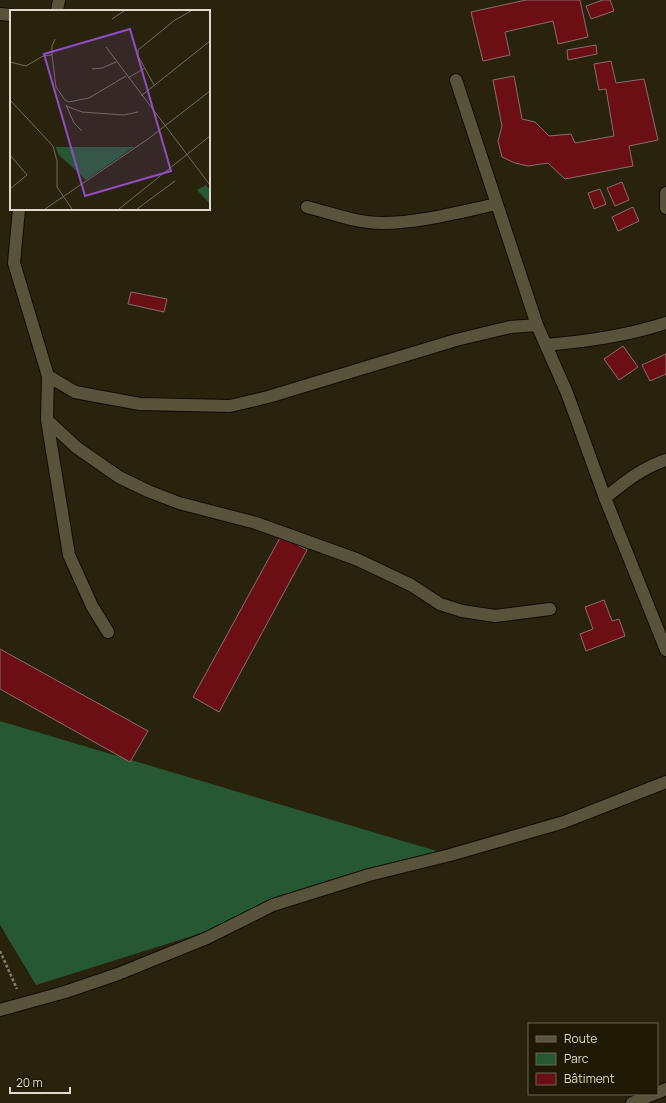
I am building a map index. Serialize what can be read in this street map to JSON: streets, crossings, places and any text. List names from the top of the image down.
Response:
{
  "legend": ["Route", "Parc", "Bâtiment"],
  "scale_bar": "20 m"
}
